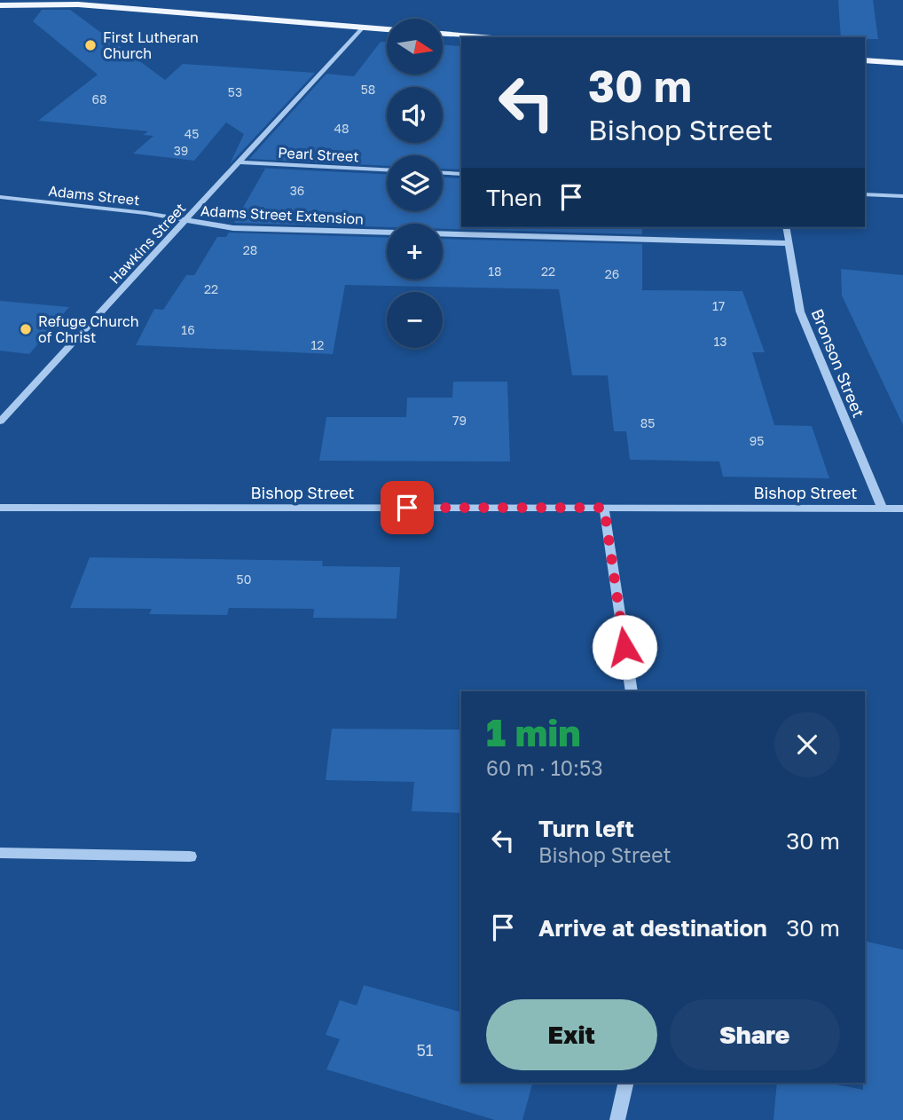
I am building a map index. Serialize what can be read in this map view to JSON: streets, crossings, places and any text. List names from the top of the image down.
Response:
{
  "streets": {
    "street": [
      "Pearl Street",
      "Adams Street",
      "Adams Street Extension",
      "Hawkins Street",
      "Bronson Street",
      "Bishop Street"
    ]
  },
  "crossings": [
    ["Pearl Street", "Hawkins Street"],
    ["Adams Street", "Adams Street Extension"],
    ["Adams Street", "Hawkins Street"],
    ["Adams Street Extension", "Hawkins Street"],
    ["Adams Street Extension", "Bronson Street"],
    ["Bronson Street", "Bishop Street"]
  ],
  "places": ["First Lutheran Church", "Refuge Church of Christ"],
  "house_numbers": [
    "58",
    "53",
    "68",
    "48",
    "45",
    "39",
    "36",
    "28",
    "18",
    "22",
    "26",
    "22",
    "17",
    "16",
    "13",
    "12",
    "79",
    "85",
    "95",
    "50",
    "51"
  ],
  "north": "right",
  "page": {
    "map_buttons": ["+", "−"],
    "turn": ["30 m", "Bishop Street"],
    "then": "Then",
    "heading": ["1 min", "60 m · 10:53"],
    "list": [
      {
        "name": "Turn left",
        "note": "Bishop Street",
        "value": "30 m"
      },
      {
        "name": "Arrive at destination",
        "value": "30 m"
      }
    ],
    "buttons": ["Exit", "Share"]
  }
}
